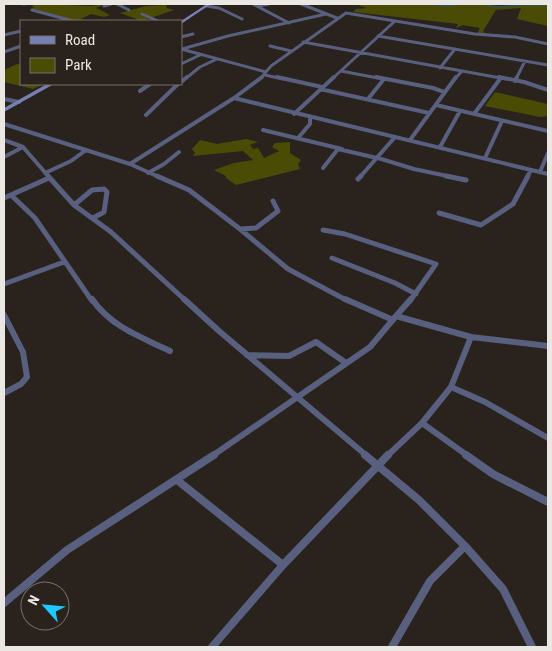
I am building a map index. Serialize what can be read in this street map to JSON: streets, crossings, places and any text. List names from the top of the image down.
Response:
{
  "legend": ["Road", "Park"],
  "north": "top left"
}
